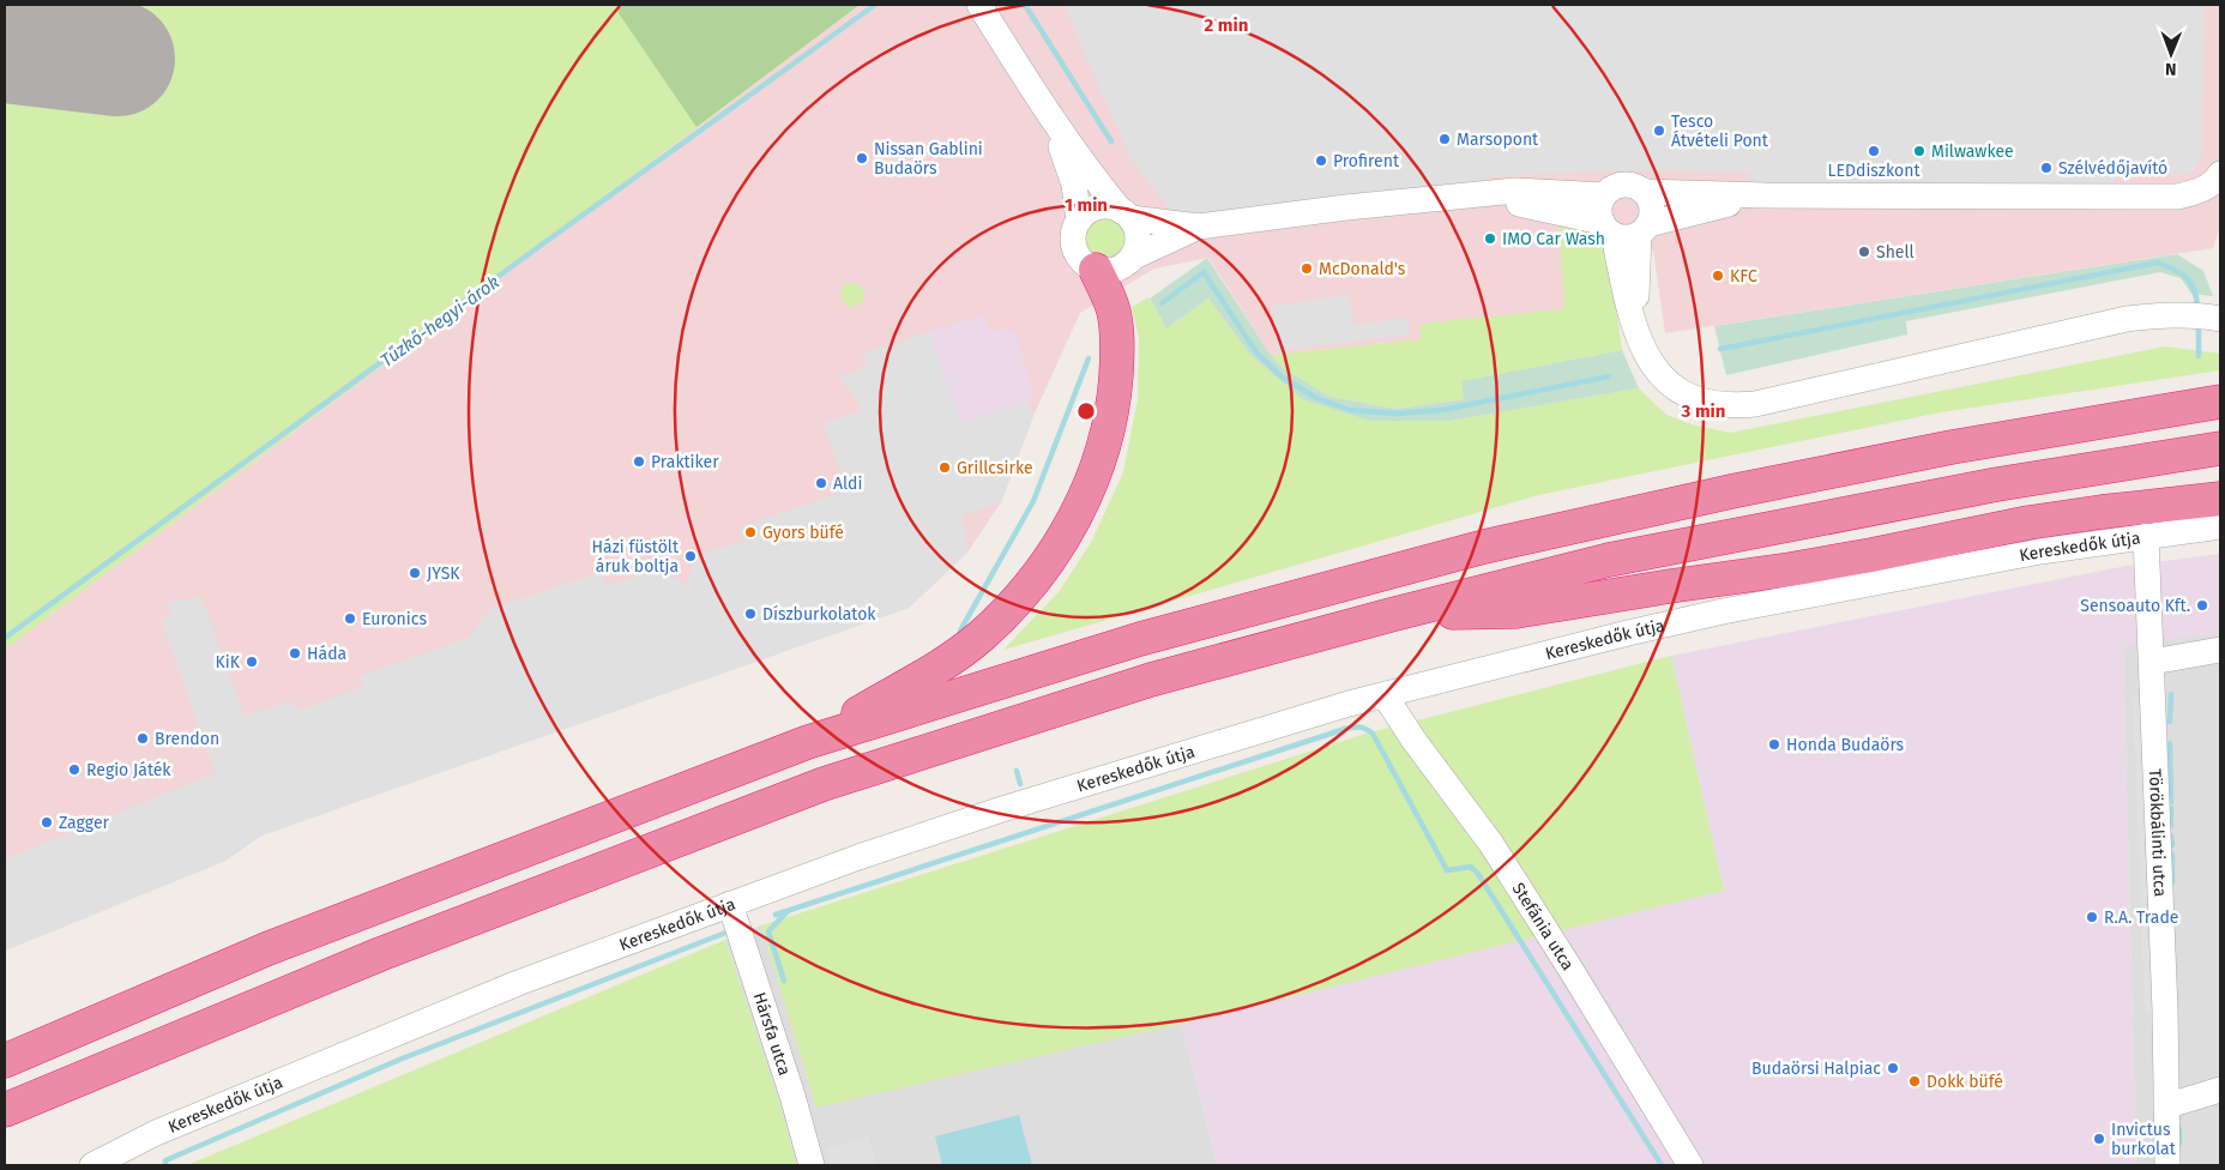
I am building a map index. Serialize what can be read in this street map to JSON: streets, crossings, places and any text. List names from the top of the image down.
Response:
{
  "streets": {
    "street": [
      "Kereskedők útja",
      "Törökbálinti utca",
      "Stefánia utca",
      "Hársfa utca"
    ]
  },
  "crossings": [
    ["Kereskedők útja", "Törökbálinti utca"],
    ["Kereskedők útja", "Stefánia utca"],
    ["Kereskedők útja", "Hársfa utca"]
  ],
  "water": ["Tűzkő-hegyi-árok"],
  "places": [
    "Tesco Átvételi Pont",
    "Marsopont",
    "LEDdiszkont",
    "Milwawkee",
    "Nissan Gablini Budaörs",
    "Profirent",
    "Szélvédőjavító",
    "IMO Car Wash",
    "Shell",
    "McDonald's",
    "KFC",
    "Praktiker",
    "Grillcsirke",
    "Aldi",
    "Gyors büfé",
    "Házi füstölt áruk boltja",
    "JYSK",
    "Sensoauto Kft.",
    "Díszburkolatok",
    "Euronics",
    "Háda",
    "KiK",
    "Brendon",
    "Honda Budaörs",
    "Regio Játék",
    "Zagger",
    "R.A. Trade",
    "Budaörsi Halpiac",
    "Dokk büfé",
    "Invictus burkolat"
  ],
  "north": "bottom",
  "rings": ["2 min", "1 min", "3 min"]
}
